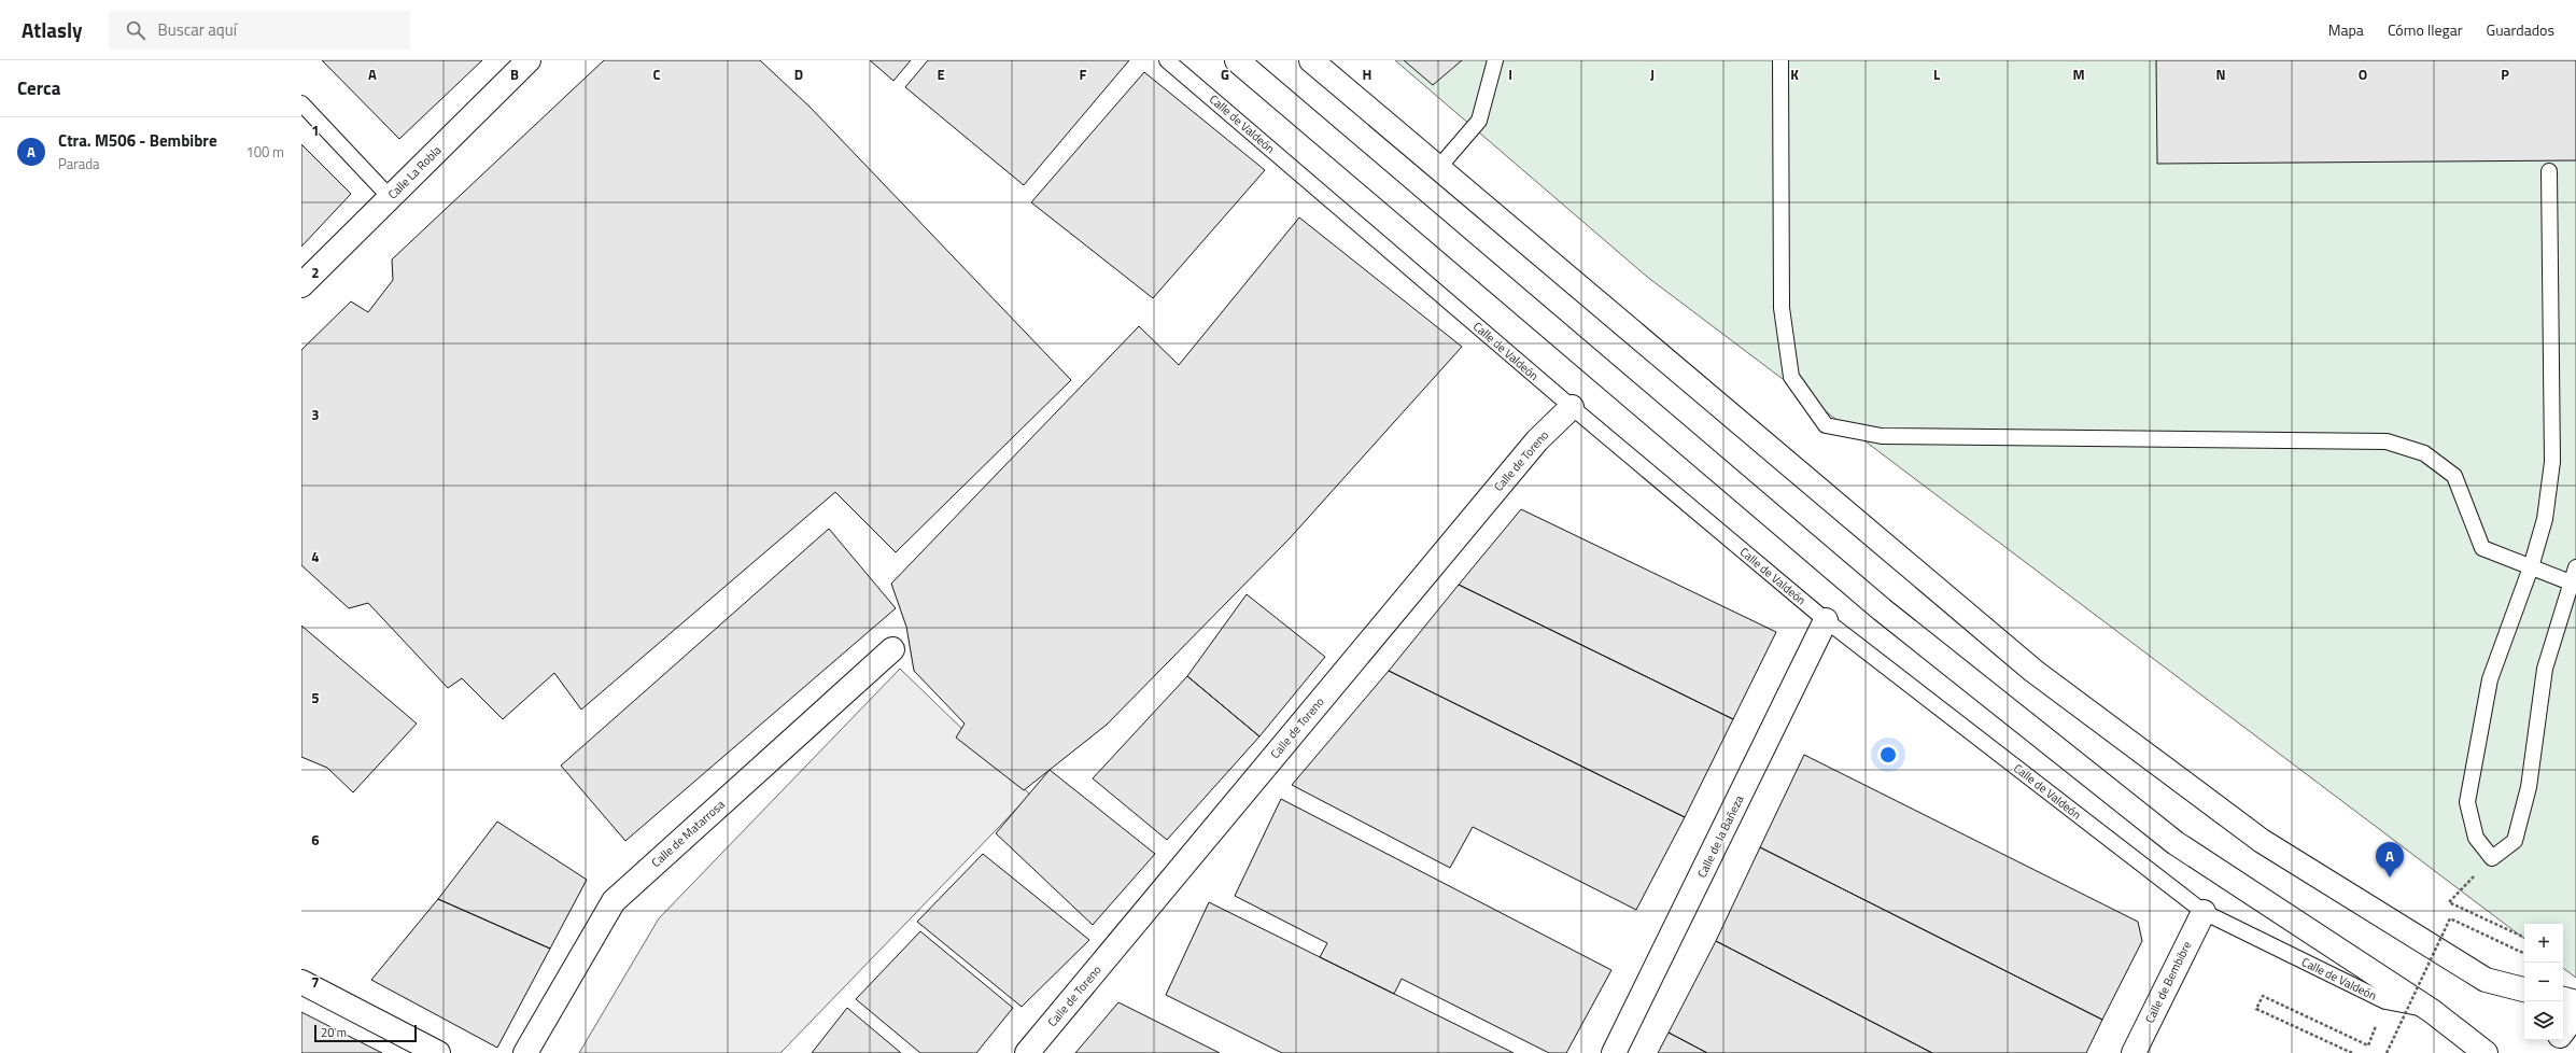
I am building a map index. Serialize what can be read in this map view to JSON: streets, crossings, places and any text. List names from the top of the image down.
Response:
{
  "streets": {
    "main road": [
      "Calle La Robla",
      "Calle de Toreno",
      "Calle de Matarrosa",
      "Calle de la Bañeza",
      "Calle de Bembibre"
    ],
    "lane": ["Calle de Valdeón"]
  },
  "crossings": [
    ["Calle de Valdeón", "Calle de Toreno"],
    ["Calle de Valdeón", "Calle de la Bañeza"],
    ["Calle de Valdeón", "Calle de Bembibre"]
  ],
  "scale_bar": "20 m",
  "page": {
    "header": "Atlasly",
    "search": "Buscar aquí",
    "nav": ["Mapa", "Cómo llegar", "Guardados"],
    "heading": "Cerca",
    "list": [
      {
        "mark": "A",
        "name": "Ctra. M506 - Bembibre",
        "note": "Parada",
        "value": "100 m"
      }
    ],
    "pins": "A",
    "map_buttons": ["+", "−"],
    "scale": "20 m"
  },
  "grid": {
    "columns": [
      "A",
      "B",
      "C",
      "D",
      "E",
      "F",
      "G",
      "H",
      "I",
      "J",
      "K",
      "L",
      "M",
      "N",
      "O",
      "P"
    ],
    "rows": [
      "1",
      "2",
      "3",
      "4",
      "5",
      "6",
      "7"
    ]
  }
}
